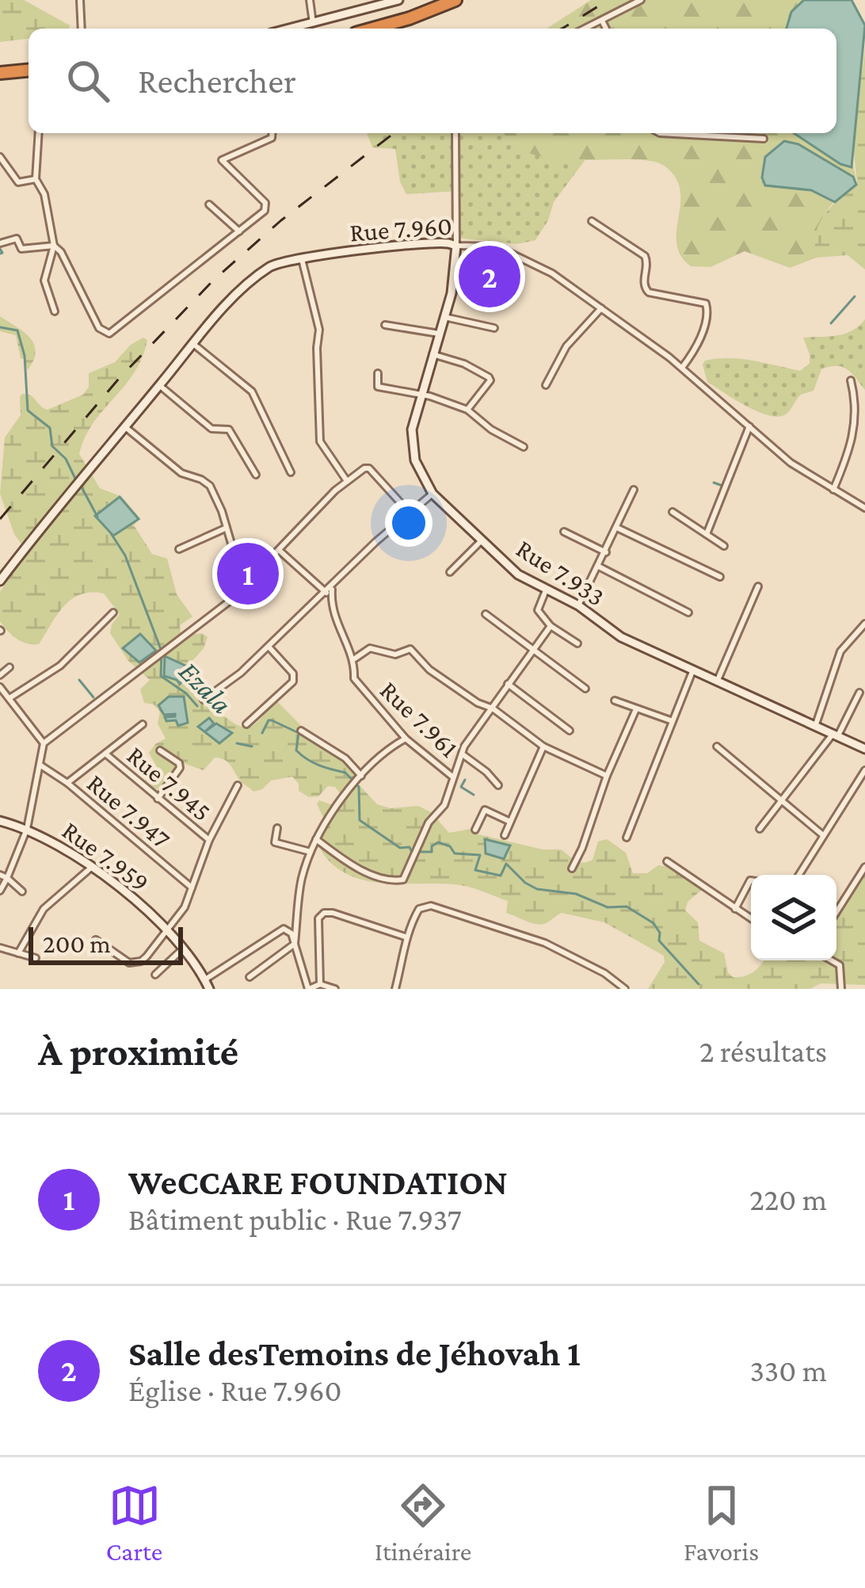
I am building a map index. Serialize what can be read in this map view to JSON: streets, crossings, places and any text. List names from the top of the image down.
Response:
{
  "streets": {
    "street": [
      "Rue 7.960",
      "Rue 7.933",
      "Rue 7.961",
      "Rue 7.945",
      "Rue 7.947",
      "Rue 7.959"
    ]
  },
  "crossings": [
    ["Rue 7.960", "Rue 7.933"]
  ],
  "water": ["Ezala"],
  "scale_bar": "200 m",
  "page": {
    "search": "Rechercher",
    "pins": ["2", "1"],
    "scale": "200 m",
    "heading": ["À proximité", "2 résultats"],
    "list": [
      {
        "mark": "1",
        "name": "WeCCARE FOUNDATION",
        "note": "Bâtiment public · Rue 7.937",
        "value": "220 m"
      },
      {
        "mark": "2",
        "name": "Salle desTemoins de Jéhovah 1",
        "note": "Église · Rue 7.960",
        "value": "330 m"
      }
    ],
    "nav": ["Carte", "Itinéraire", "Favoris"]
  }
}
